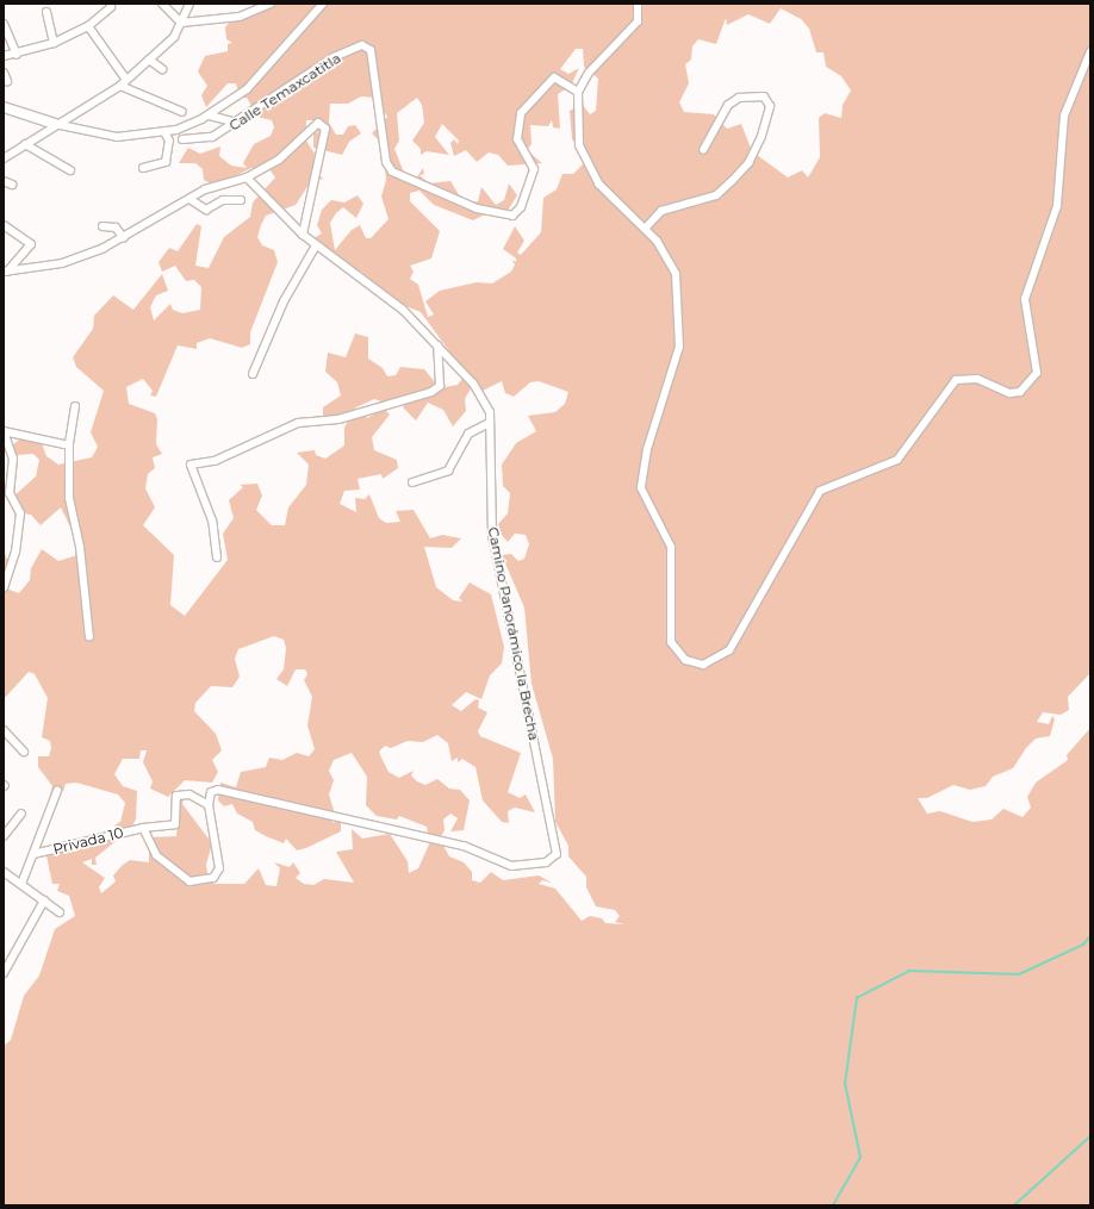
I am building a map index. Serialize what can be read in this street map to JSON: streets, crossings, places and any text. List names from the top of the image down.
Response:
{
  "streets": {
    "street": ["Calle Temaxcatitla", "Camino Panorámico la Brecha", "Privada 10"]
  },
  "crossings": [
    ["Camino Panorámico la Brecha", "Privada 10"]
  ]
}
